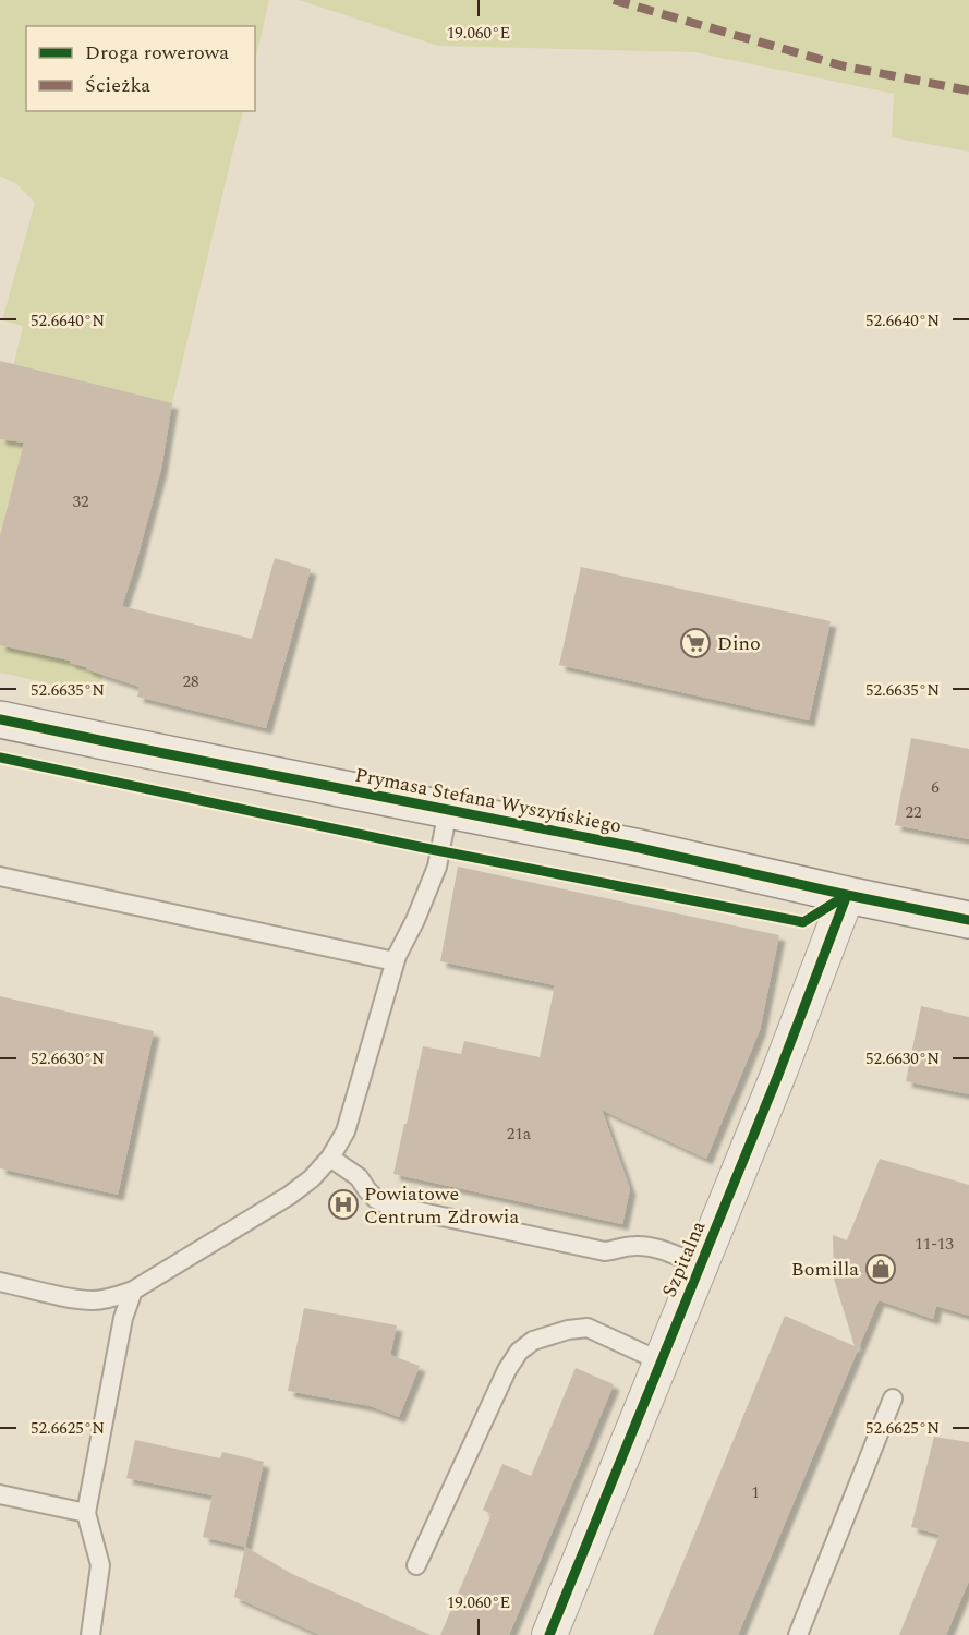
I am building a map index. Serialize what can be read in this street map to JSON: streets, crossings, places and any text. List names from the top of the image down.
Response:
{
  "streets": {
    "main road": ["Prymasa Stefana Wyszyńskiego"],
    "street": ["Szpitalna"]
  },
  "crossings": [
    ["Prymasa Stefana Wyszyńskiego", "Szpitalna"]
  ],
  "places": {
    "supermarket": ["Dino"],
    "hospital": ["Powiatowe Centrum Zdrowia"],
    "shop": ["Bomilla"]
  },
  "house_numbers": [
    "32",
    "28",
    "6",
    "22",
    "21a",
    "11-13",
    "1"
  ],
  "legend": ["Droga rowerowa", "Ścieżka"],
  "coordinates": [
    "19.060°E",
    "52.6640°N",
    "52.6635°N",
    "52.6630°N",
    "52.6625°N"
  ]
}
